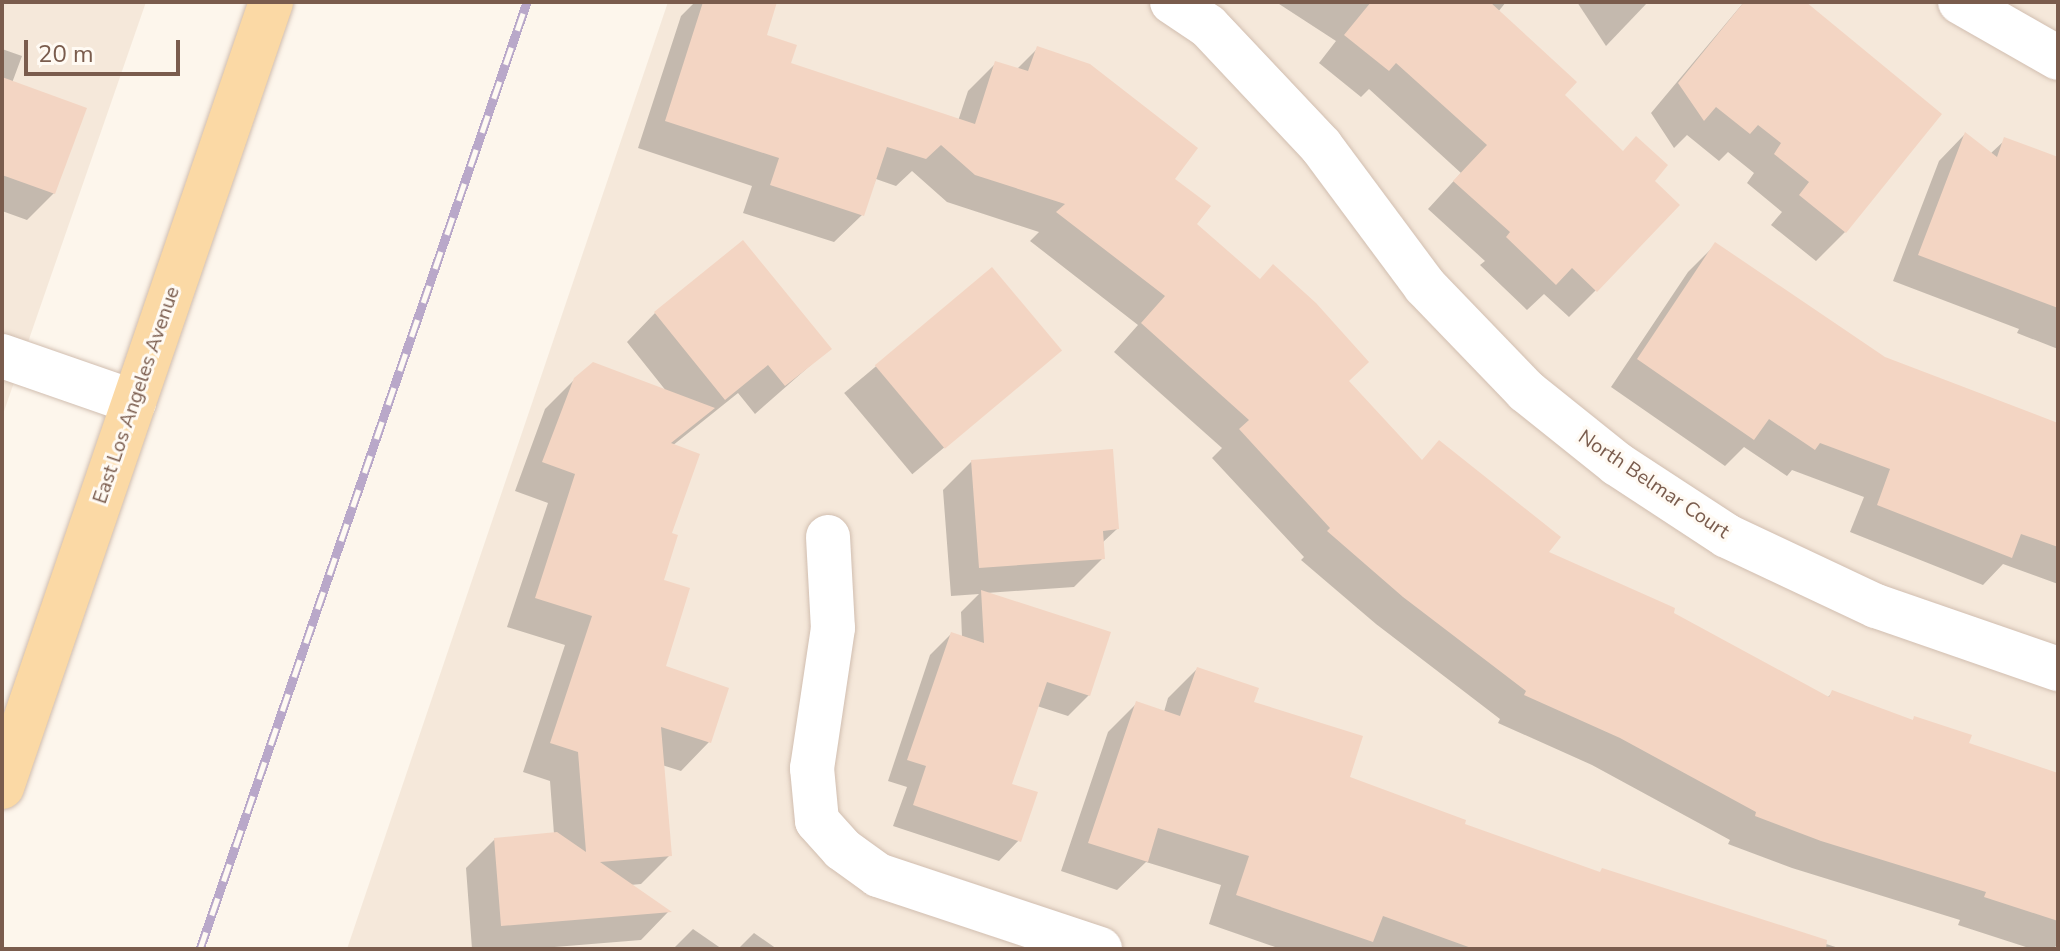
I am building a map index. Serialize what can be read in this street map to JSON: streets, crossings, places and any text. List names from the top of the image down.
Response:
{
  "streets": {
    "main road": ["East Los Angeles Avenue"],
    "street": ["North Belmar Court"]
  },
  "scale_bar": "20 m"
}
